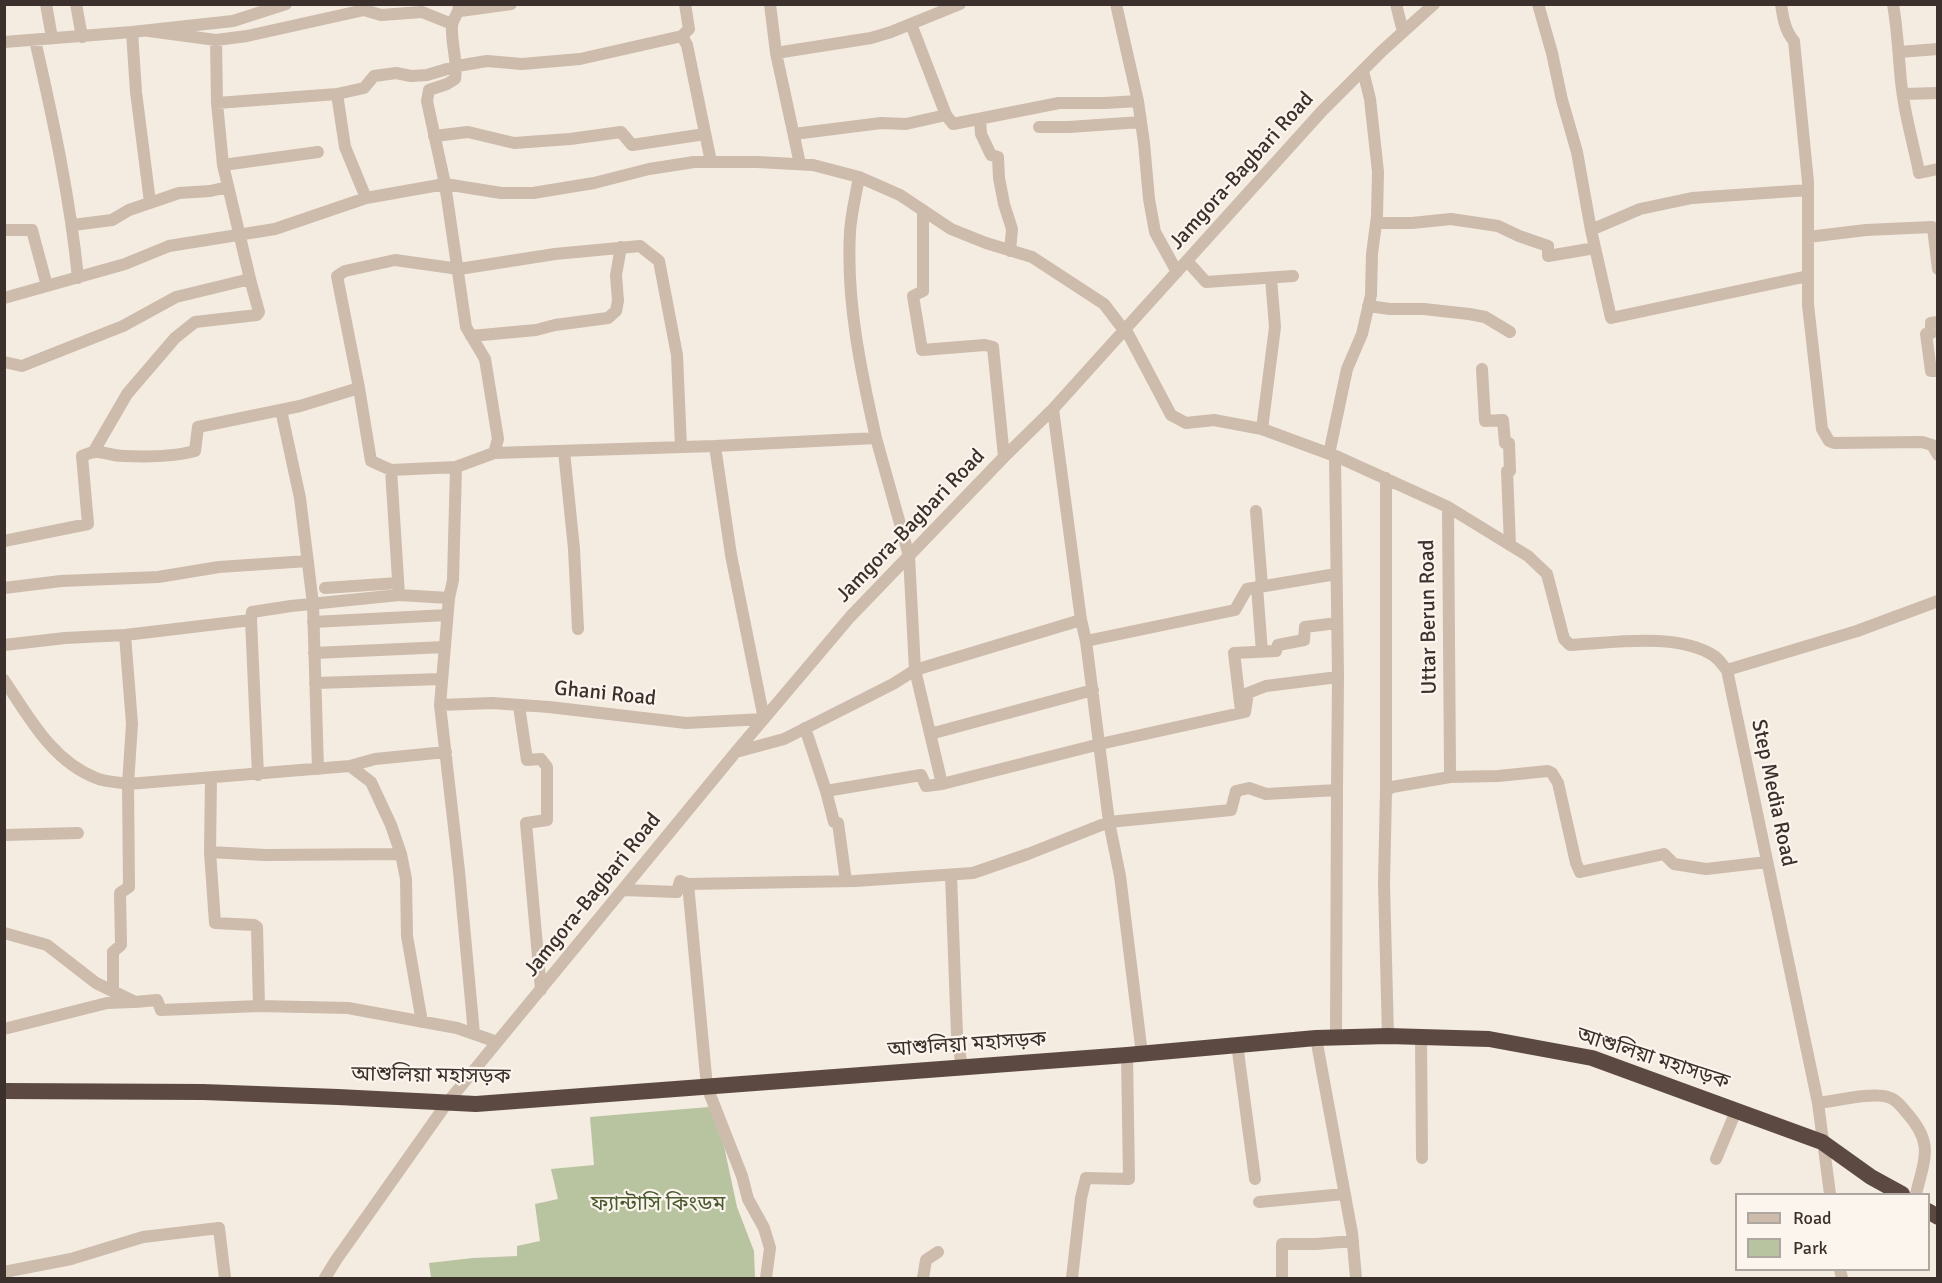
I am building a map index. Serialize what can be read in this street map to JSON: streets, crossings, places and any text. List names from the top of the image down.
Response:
{
  "streets": {
    "highway": ["আশুলিয়া মহাসড়ক"],
    "street": [
      "Jamgora-Bagbari Road",
      "Uttar Berun Road",
      "Ghani Road",
      "Step Media Road"
    ]
  },
  "crossings": [
    ["Jamgora-Bagbari Road", "Ghani Road"],
    ["Jamgora-Bagbari Road", "আশুলিয়া মহাসড়ক"],
    ["Uttar Berun Road", "Step Media Road"],
    ["Step Media Road", "আশুলিয়া মহাসড়ক"]
  ],
  "parks": ["ফ্যান্টাসি কিংডম"],
  "legend": ["Road", "Park"]
}
